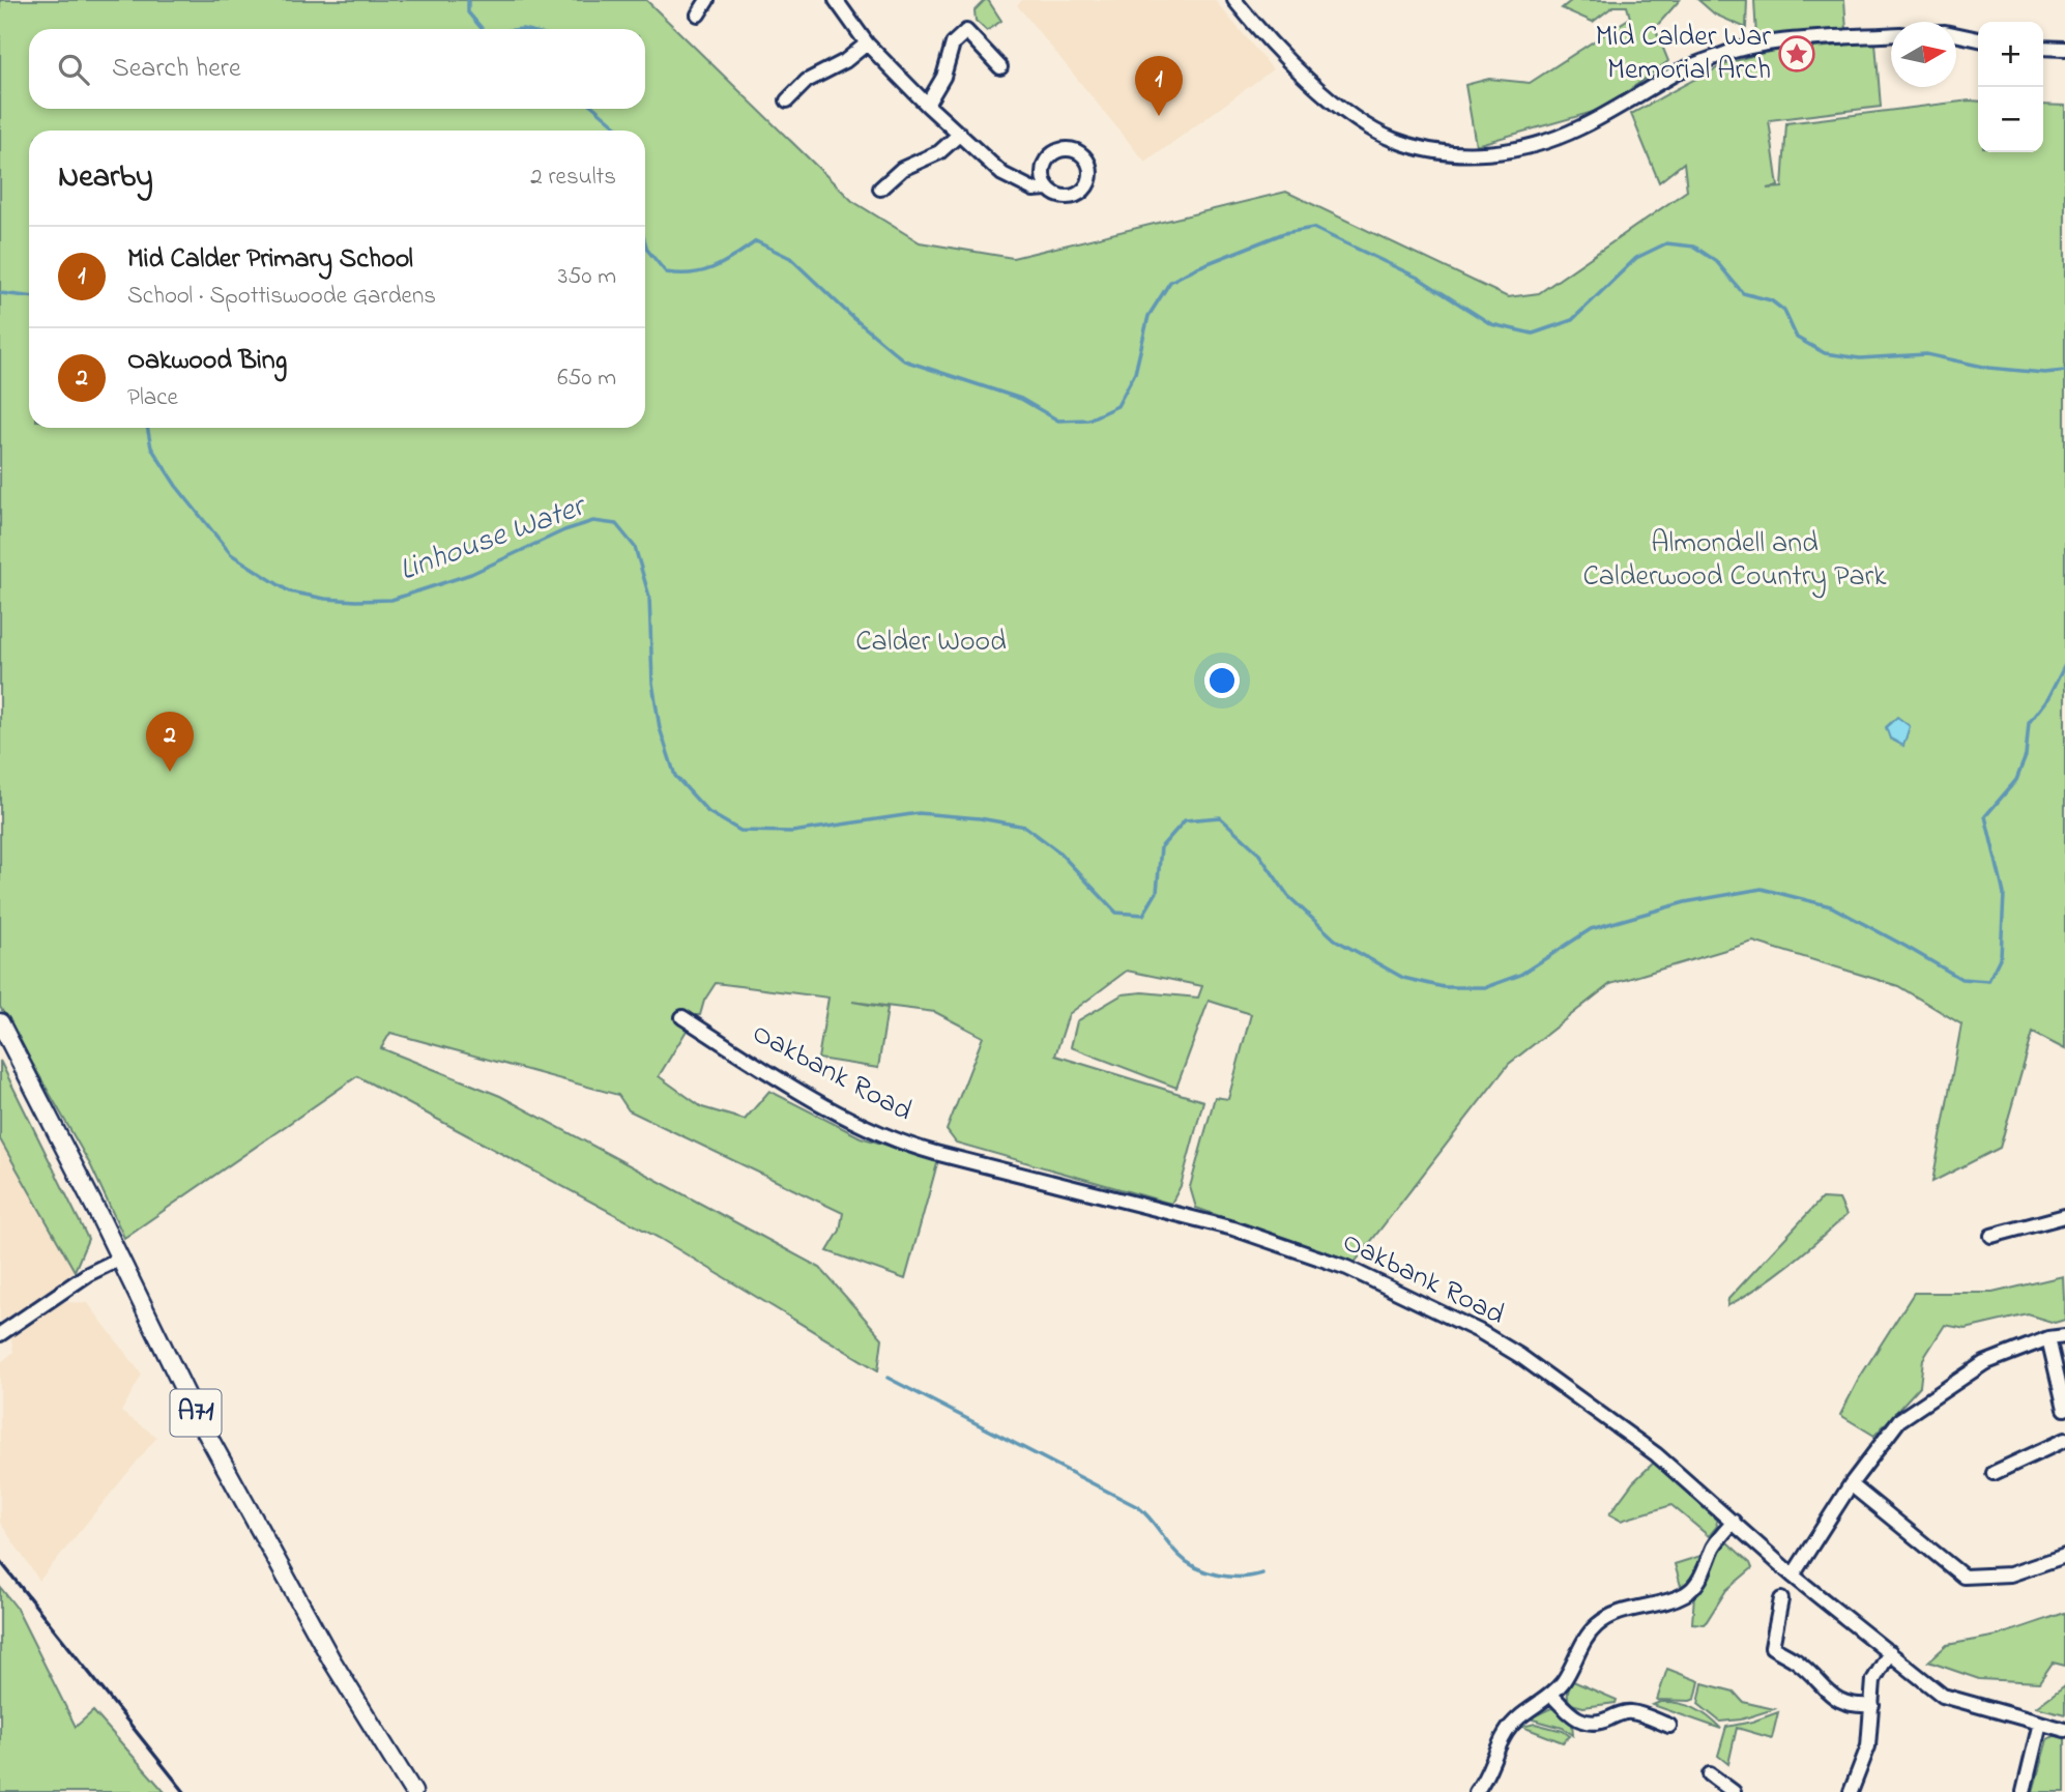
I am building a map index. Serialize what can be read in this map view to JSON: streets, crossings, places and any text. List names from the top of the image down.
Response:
{
  "streets": {
    "main road": ["A71"],
    "street": ["Oakbank Road"]
  },
  "water": ["Linhouse Water"],
  "parks": ["Almondell and Calderwood Country Park", "Calder Wood"],
  "places": {
    "place": ["Mid Calder War Memorial Arch"]
  },
  "north": "right",
  "page": {
    "map_buttons": ["+", "−"],
    "search": "Search here",
    "pins": ["1", "2"],
    "heading": ["Nearby", "2 results"],
    "list": [
      {
        "mark": "1",
        "name": "Mid Calder Primary School",
        "note": "School · Spottiswoode Gardens",
        "value": "350 m"
      },
      {
        "mark": "2",
        "name": "Oakwood Bing",
        "note": "Place",
        "value": "650 m"
      }
    ]
  }
}
